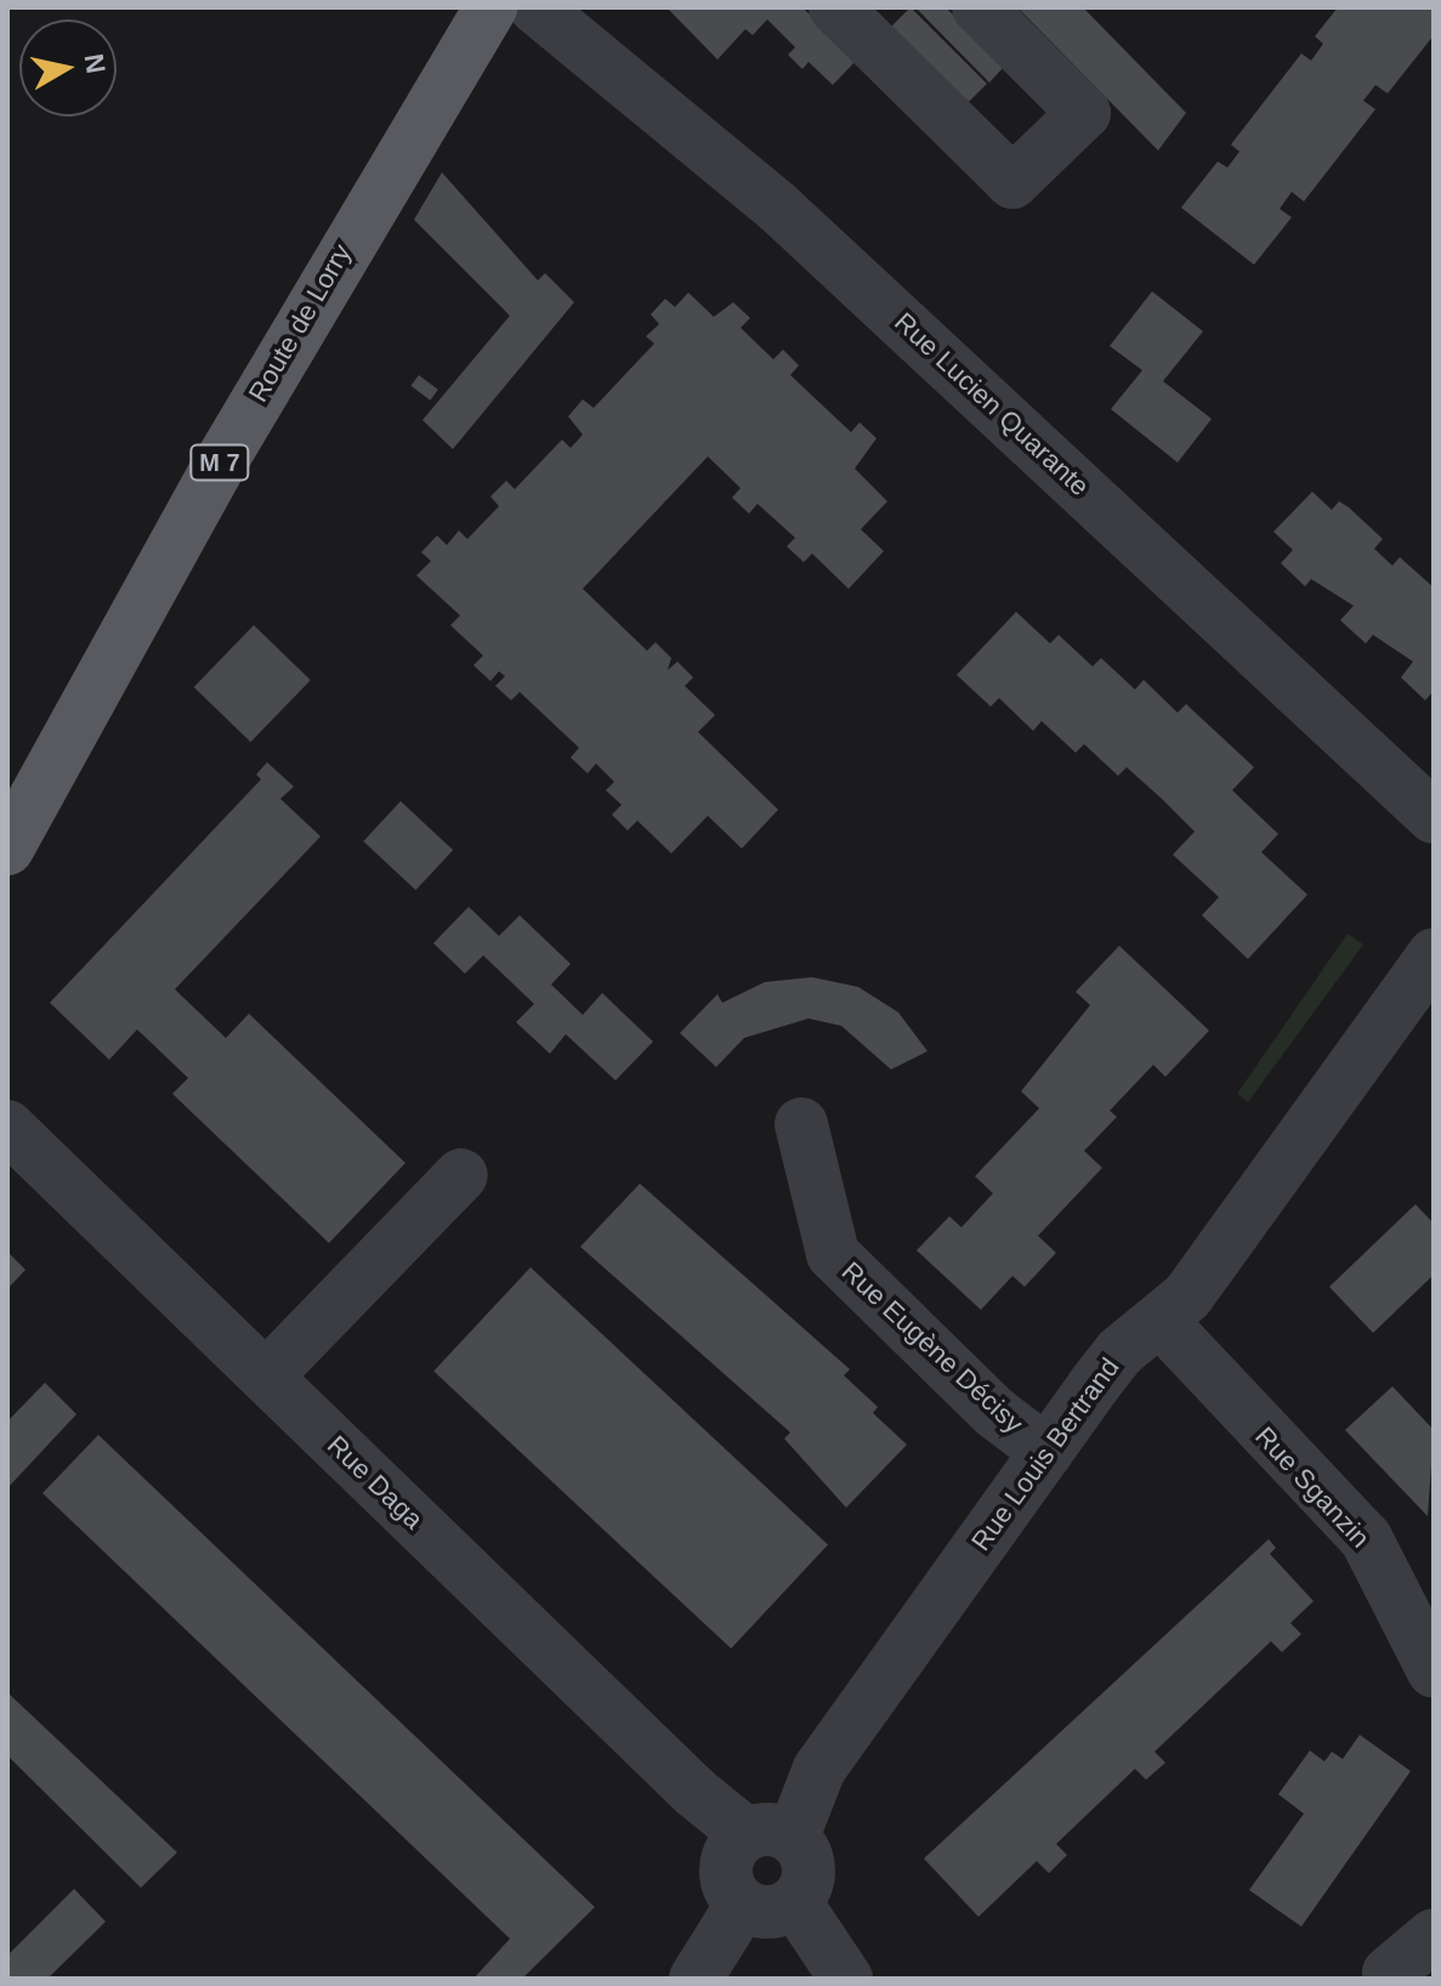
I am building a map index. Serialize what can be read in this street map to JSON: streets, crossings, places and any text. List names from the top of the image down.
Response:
{
  "streets": {
    "main road": ["Route de Lorry", "M 7"],
    "street": [
      "Rue Lucien Quarante",
      "Rue Eugène Décisy",
      "Rue Louis Bertrand",
      "Rue Daga",
      "Rue Sganzin"
    ]
  },
  "crossings": [
    ["Rue Eugène Décisy", "Rue Louis Bertrand"],
    ["Rue Louis Bertrand", "Rue Daga"],
    ["Rue Louis Bertrand", "Rue Sganzin"]
  ],
  "north": "right"
}
